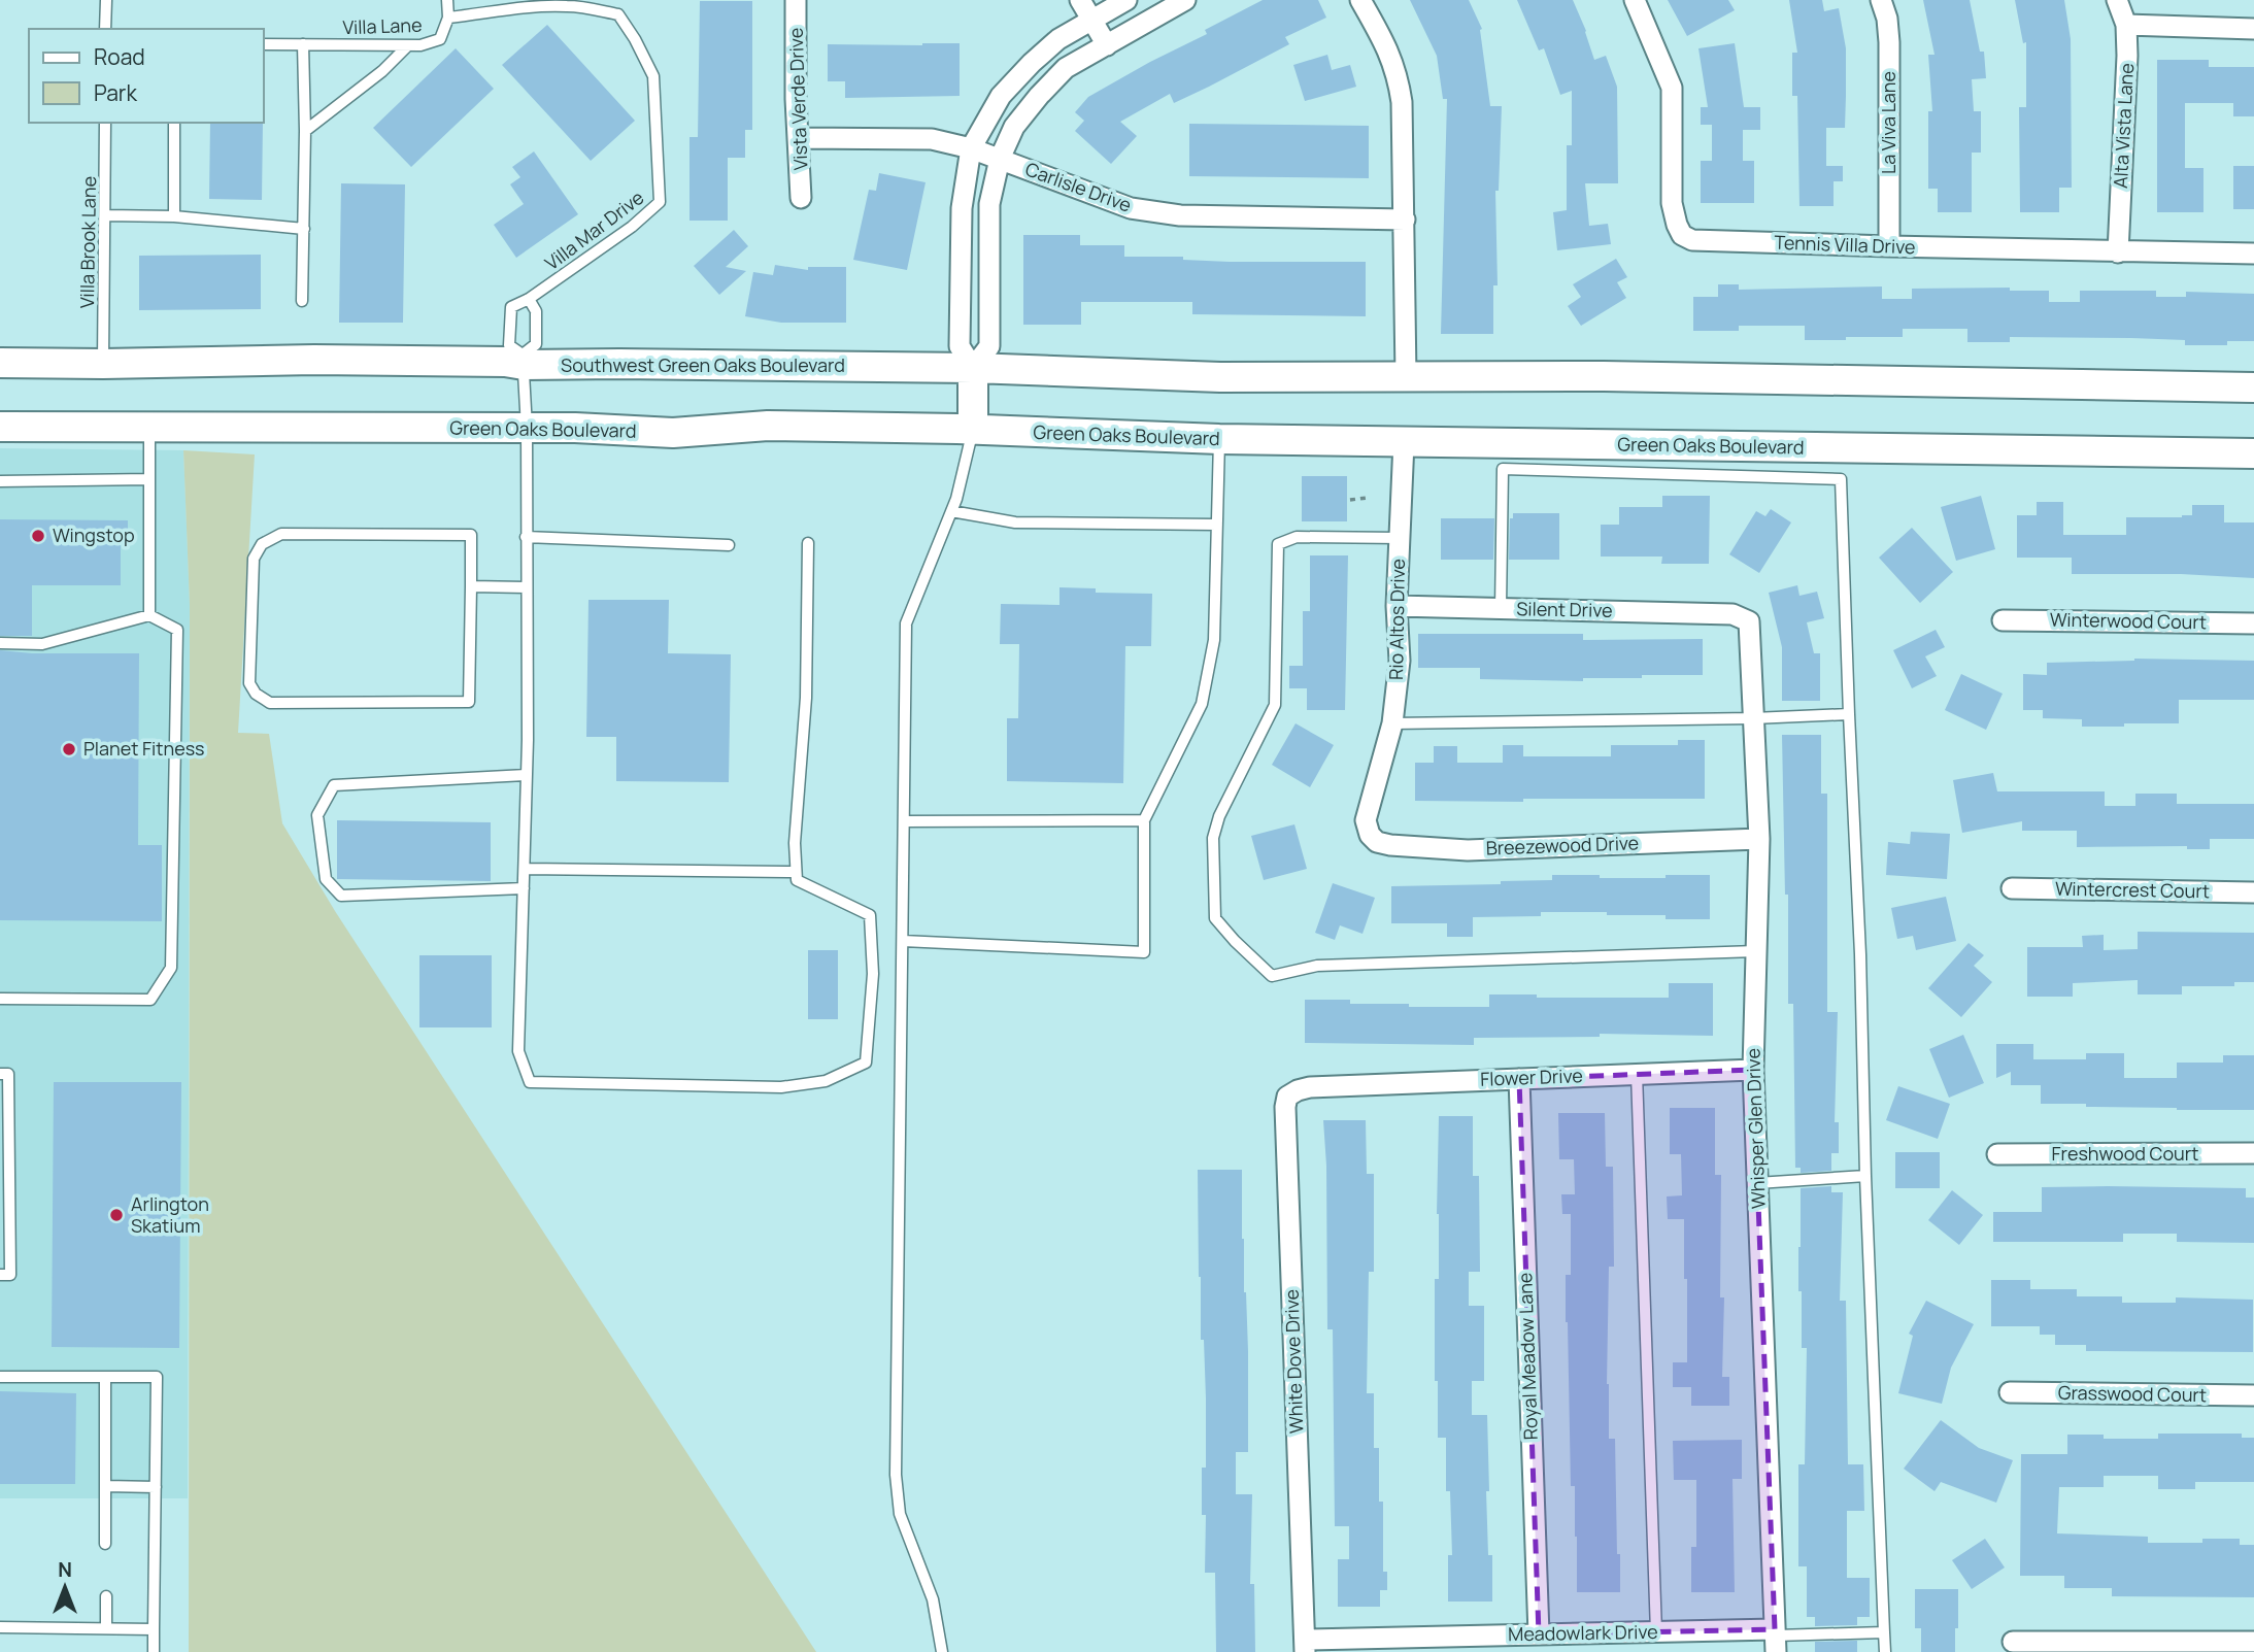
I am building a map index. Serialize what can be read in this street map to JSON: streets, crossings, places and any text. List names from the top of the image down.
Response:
{
  "streets": {
    "main road": ["Southwest Green Oaks Boulevard", "Green Oaks Boulevard"],
    "street": [
      "Vista Verde Drive",
      "La Viva Lane",
      "Alta Vista Lane",
      "Carlisle Drive",
      "Tennis Villa Drive",
      "Silent Drive",
      "Rio Altos Drive",
      "Winterwood Court",
      "Breezewood Drive",
      "Wintercrest Court",
      "Flower Drive",
      "Whisper Glen Drive",
      "Freshwood Court",
      "Royal Meadow Lane",
      "White Dove Drive",
      "Grasswood Court",
      "Meadowlark Drive"
    ],
    "lane": ["Villa Lane", "Villa Mar Drive", "Villa Brook Lane"]
  },
  "crossings": [
    ["Villa Lane", "Villa Mar Drive"],
    ["Vista Verde Drive", "Carlisle Drive"],
    ["La Viva Lane", "Tennis Villa Drive"],
    ["Alta Vista Lane", "Tennis Villa Drive"],
    ["Villa Mar Drive", "Southwest Green Oaks Boulevard"],
    ["Villa Mar Drive", "Green Oaks Boulevard"],
    ["Villa Brook Lane", "Southwest Green Oaks Boulevard"],
    ["Green Oaks Boulevard", "Rio Altos Drive"],
    ["Silent Drive", "Rio Altos Drive"],
    ["Silent Drive", "Whisper Glen Drive"],
    ["Rio Altos Drive", "Breezewood Drive"],
    ["Breezewood Drive", "Whisper Glen Drive"],
    ["Flower Drive", "Whisper Glen Drive"],
    ["Flower Drive", "Royal Meadow Lane"],
    ["Flower Drive", "White Dove Drive"],
    ["Whisper Glen Drive", "Meadowlark Drive"],
    ["Royal Meadow Lane", "Meadowlark Drive"],
    ["White Dove Drive", "Meadowlark Drive"]
  ],
  "places": ["Wingstop", "Planet Fitness", "Arlington Skatium"],
  "legend": ["Road", "Park"],
  "north": "top"
}
